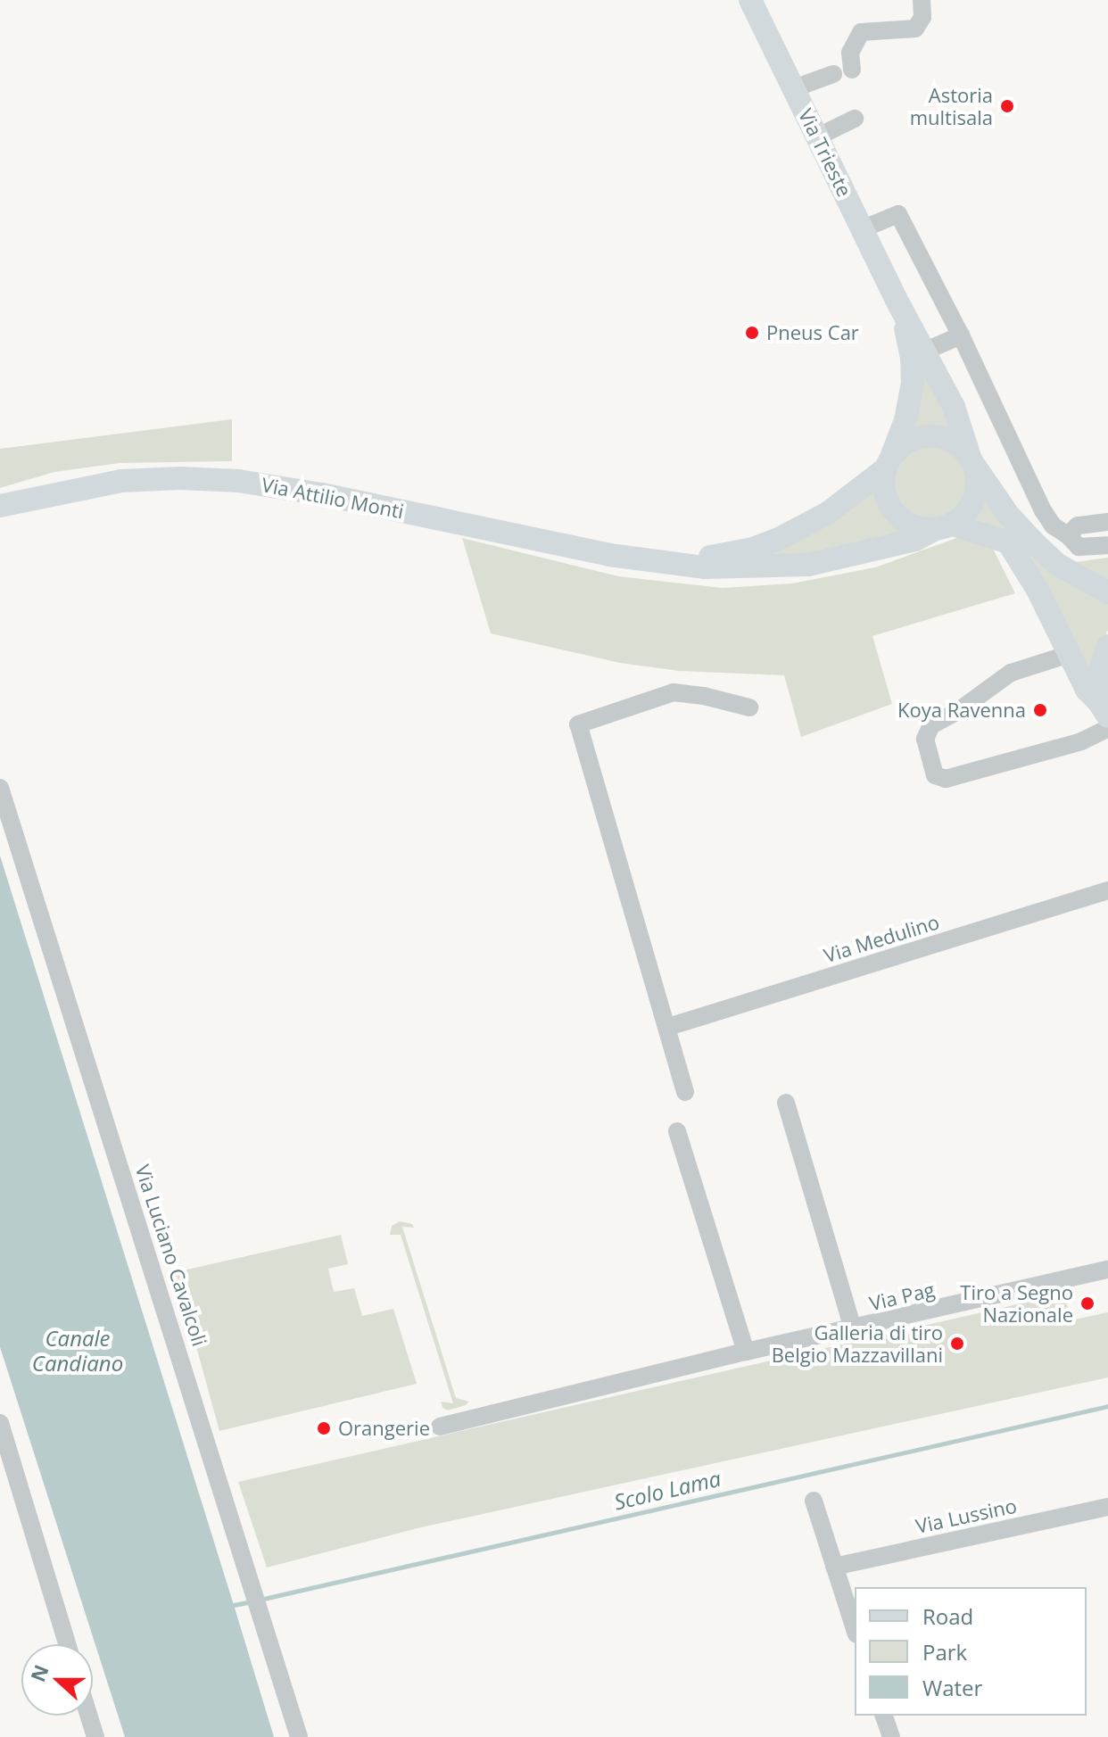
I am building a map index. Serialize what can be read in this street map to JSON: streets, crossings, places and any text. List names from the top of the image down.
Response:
{
  "streets": {
    "main road": ["Via Trieste", "Via Attilio Monti"],
    "street": [
      "Via Medulino",
      "Via Luciano Cavalcoli",
      "Via Pag",
      "Via Lussino"
    ]
  },
  "crossings": [
    ["Via Trieste", "Via Attilio Monti"]
  ],
  "water": ["Canale Candiano", "Scolo Lama"],
  "places": [
    "Astoria multisala",
    "Pneus Car",
    "Koya Ravenna",
    "Tiro a Segno Nazionale",
    "Galleria di tiro Belgio Mazzavillani",
    "Orangerie"
  ],
  "legend": ["Road", "Park", "Water"],
  "north": "left"
}
